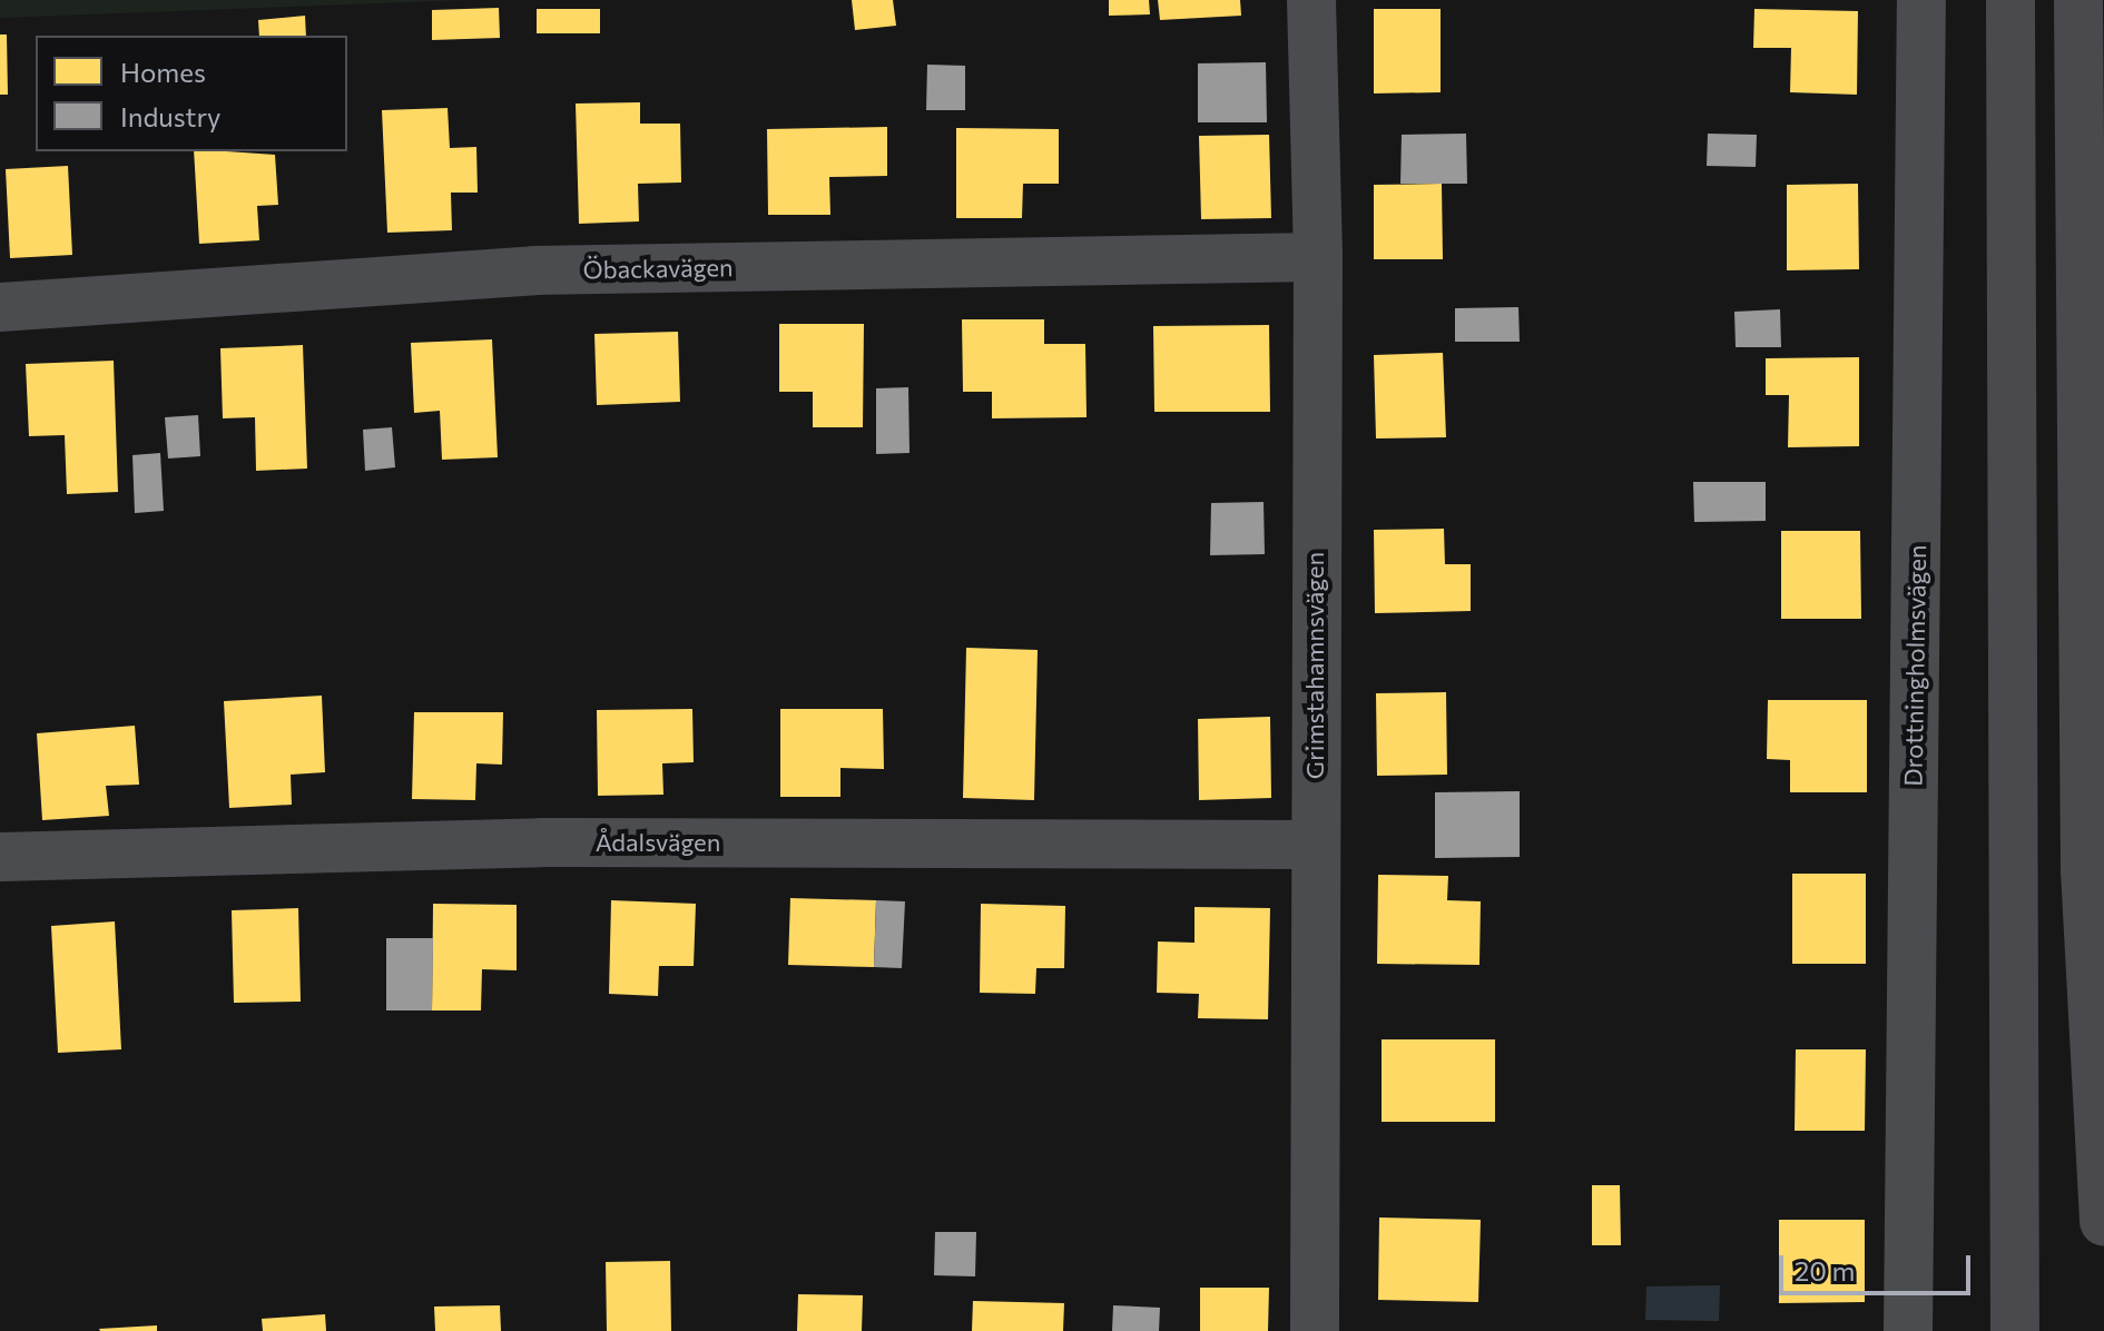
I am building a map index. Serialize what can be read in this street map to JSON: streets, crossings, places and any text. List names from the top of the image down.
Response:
{
  "streets": {
    "street": [
      "Öbackavägen",
      "Grimstahamnsvägen",
      "Drottningholmsvägen",
      "Ådalsvägen"
    ]
  },
  "crossings": [
    ["Öbackavägen", "Grimstahamnsvägen"],
    ["Grimstahamnsvägen", "Ådalsvägen"]
  ],
  "legend": ["Homes", "Industry"],
  "scale_bar": "20 m"
}
